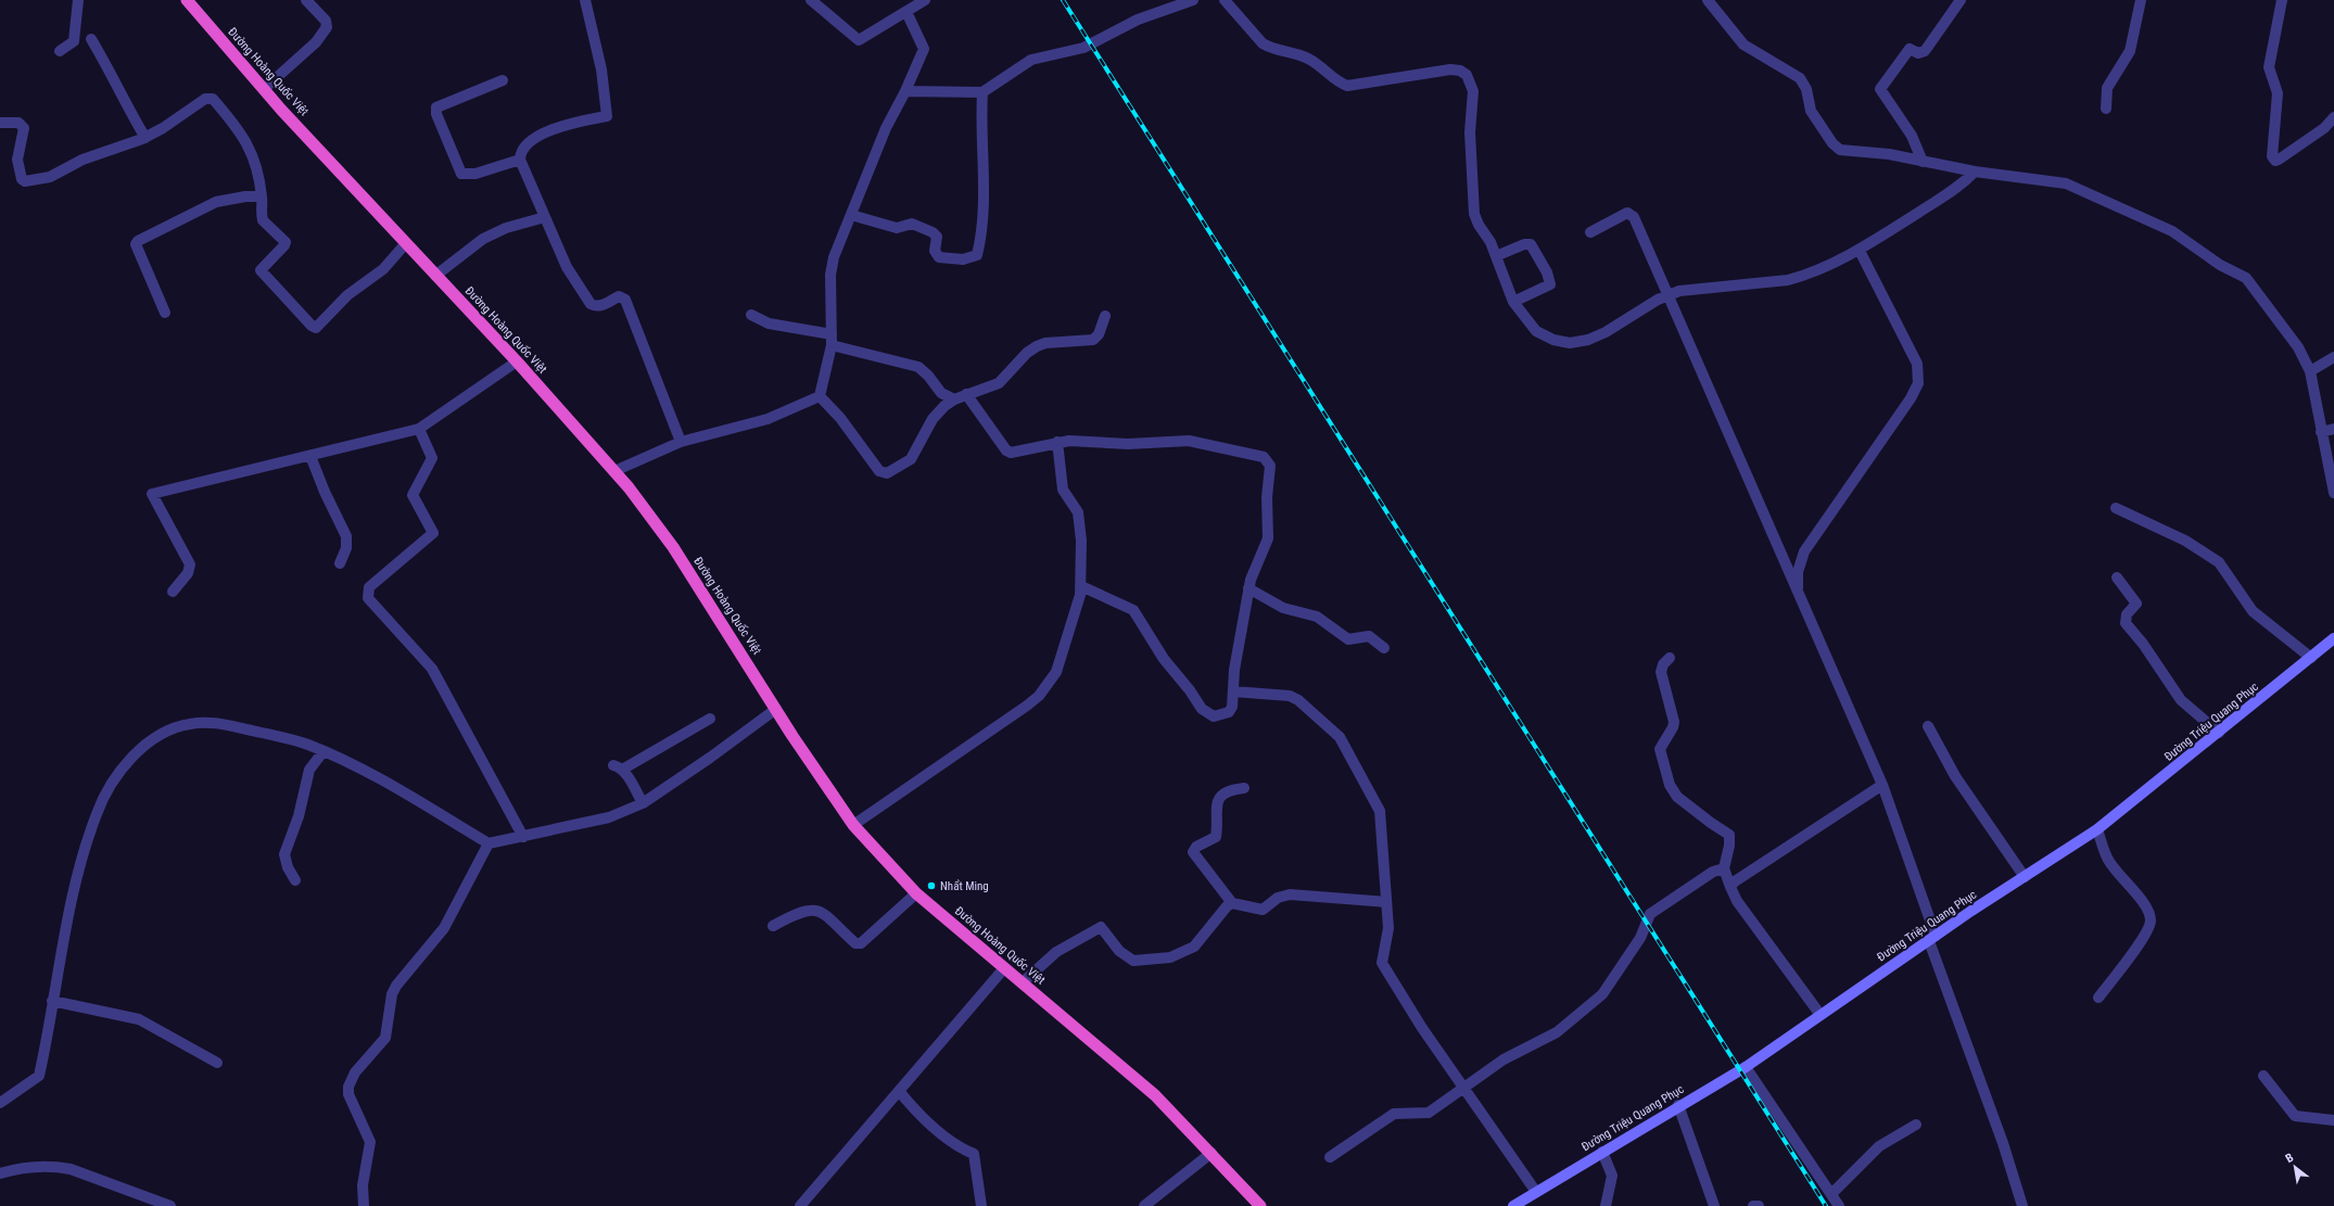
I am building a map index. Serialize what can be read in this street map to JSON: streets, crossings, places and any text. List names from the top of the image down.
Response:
{
  "streets": {
    "highway": ["Đường Hoàng Quốc Việt"],
    "main road": ["Đường Triệu Quang Phục"]
  },
  "places": ["Nhẩt Ming"],
  "north": "top left"
}
